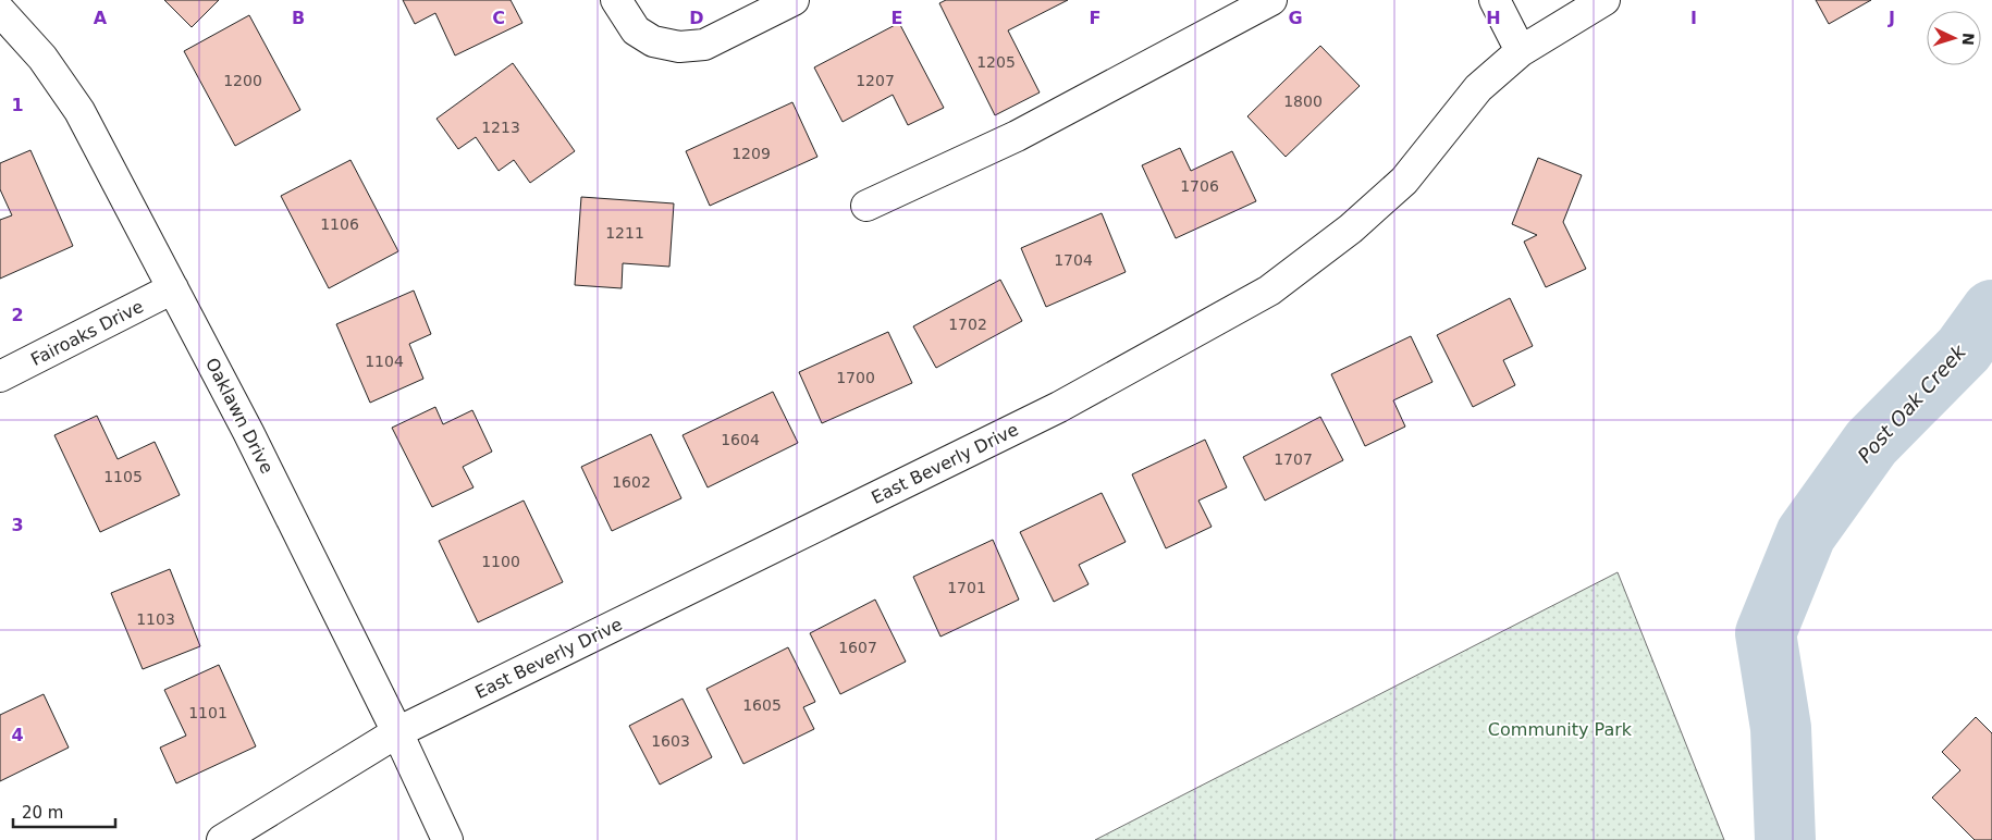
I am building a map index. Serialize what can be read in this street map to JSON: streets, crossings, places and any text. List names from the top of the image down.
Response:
{
  "streets": {
    "street": ["Fairoaks Drive", "Oaklawn Drive", "East Beverly Drive"]
  },
  "crossings": [
    ["Fairoaks Drive", "Oaklawn Drive"],
    ["Oaklawn Drive", "East Beverly Drive"]
  ],
  "water": ["Post Oak Creek"],
  "parks": ["Community Park"],
  "house_numbers": [
    "1205",
    "1200",
    "1207",
    "1800",
    "1213",
    "1209",
    "1706",
    "1106",
    "1211",
    "1704",
    "1702",
    "1104",
    "1700",
    "1604",
    "1707",
    "1105",
    "1602",
    "1100",
    "1701",
    "1103",
    "1607",
    "1605",
    "1101",
    "1603"
  ],
  "scale_bar": "20 m",
  "north": "right",
  "grid": {
    "columns": [
      "A",
      "B",
      "C",
      "D",
      "E",
      "F",
      "G",
      "H",
      "I",
      "J"
    ],
    "rows": [
      "1",
      "2",
      "3",
      "4"
    ]
  }
}
